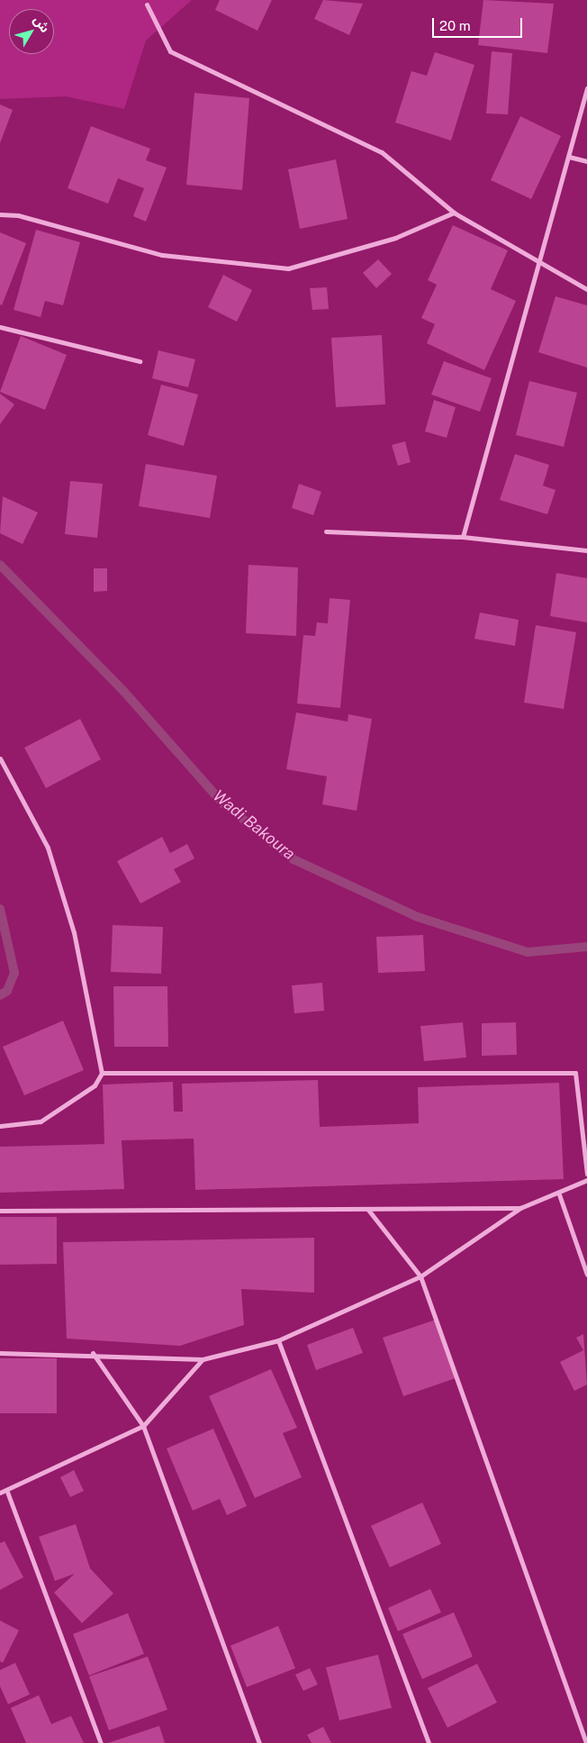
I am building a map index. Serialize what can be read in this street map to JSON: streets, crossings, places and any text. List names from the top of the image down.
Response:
{
  "water": ["Wadi Bakoura"],
  "scale_bar": "20 m",
  "north": "top right"
}
